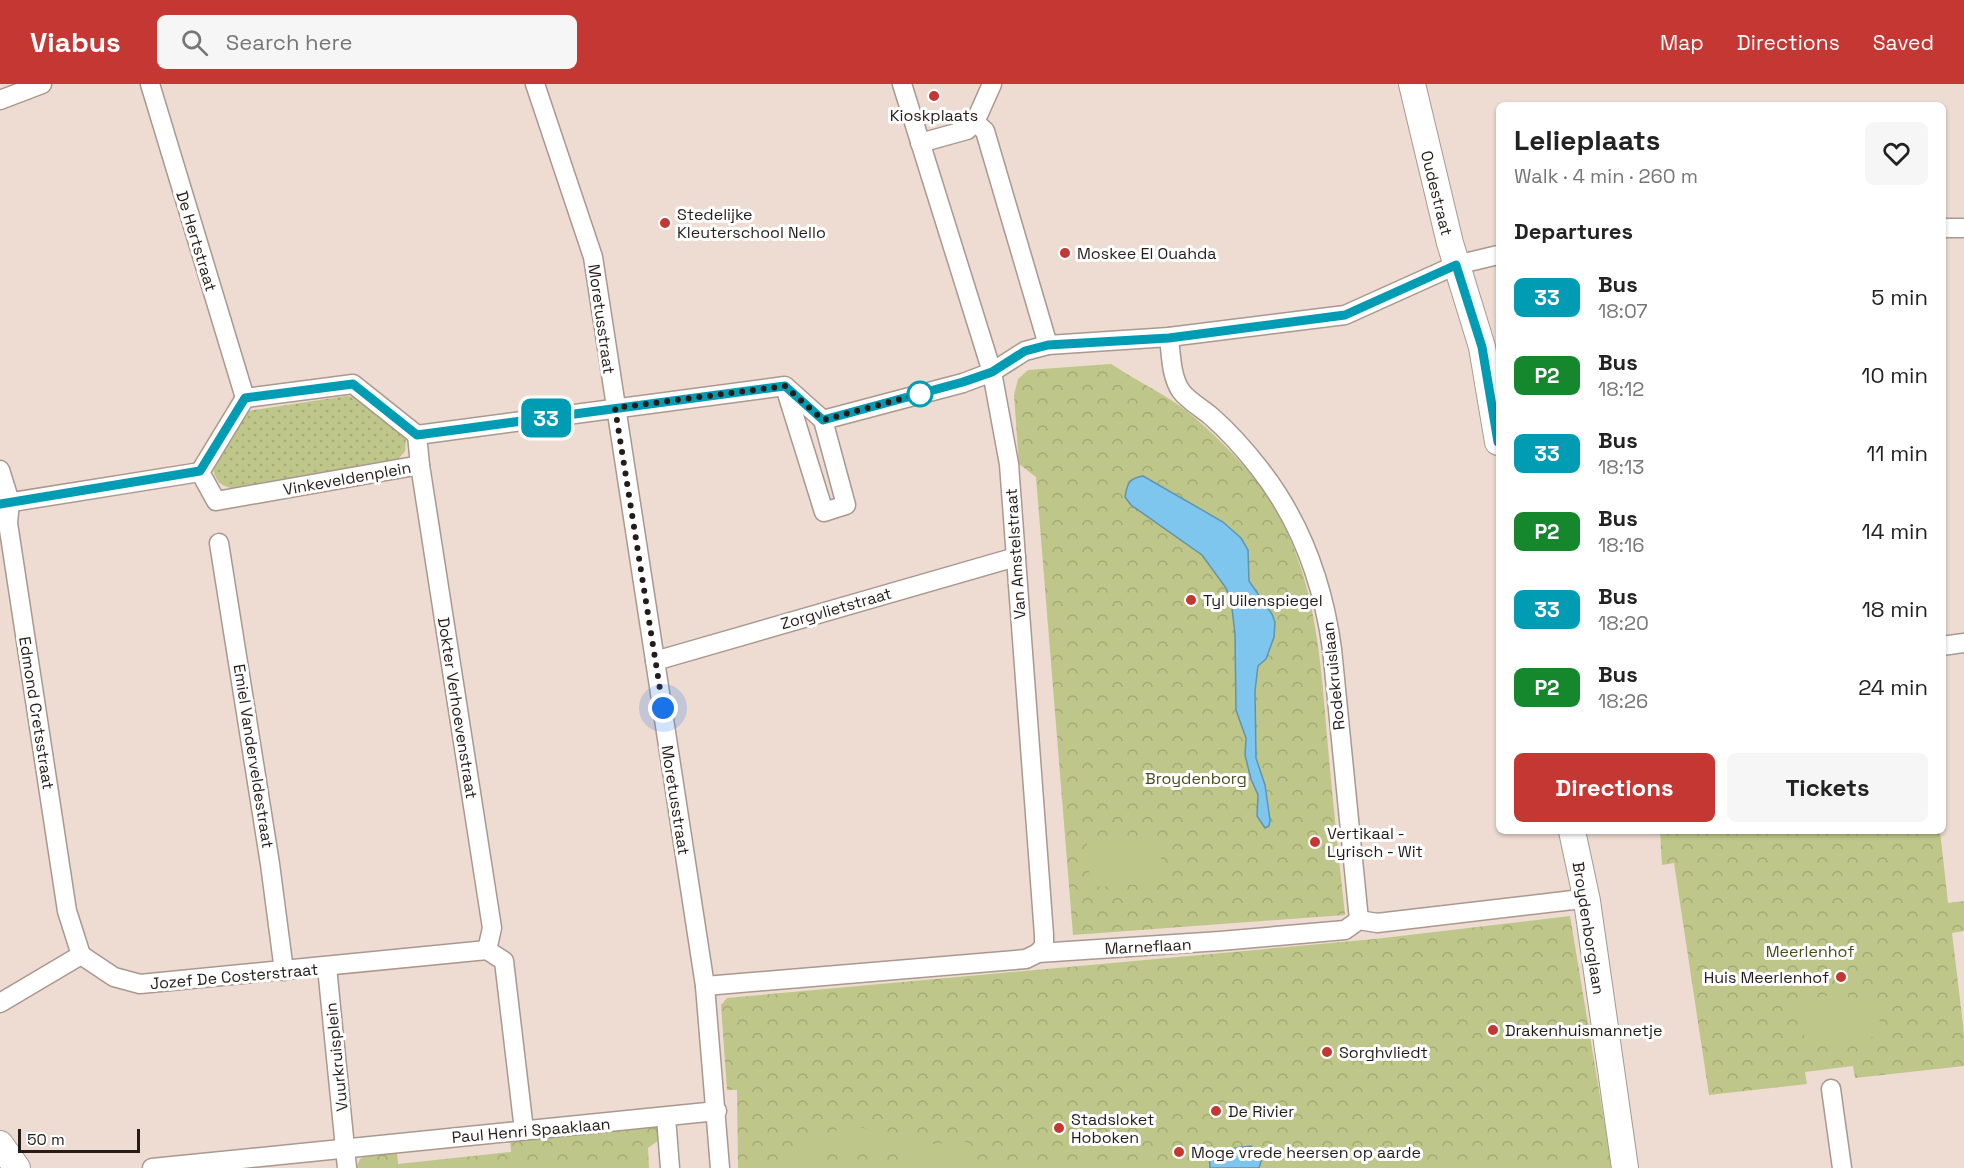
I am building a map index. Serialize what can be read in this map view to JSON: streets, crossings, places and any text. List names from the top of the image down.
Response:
{
  "streets": {
    "street": [
      "Oudestraat",
      "De Hertstraat",
      "Moretusstraat",
      "Vinkeveldenplein",
      "Van Amstelstraat",
      "Zorgvlietstraat",
      "Rodekruislaan",
      "Dokter Verhoevenstraat",
      "Edmond Cretsstraat",
      "Emiel Vanderveldestraat",
      "Broydenborglaan",
      "Marneflaan",
      "Jozef De Costerstraat",
      "Vuurkruisplein",
      "Paul Henri Spaaklaan"
    ]
  },
  "crossings": [
    ["De Hertstraat", "Vinkeveldenplein"],
    ["Moretusstraat", "Zorgvlietstraat"],
    ["Moretusstraat", "Marneflaan"],
    ["Moretusstraat", "Paul Henri Spaaklaan"],
    ["Vinkeveldenplein", "Dokter Verhoevenstraat"],
    ["Van Amstelstraat", "Zorgvlietstraat"],
    ["Van Amstelstraat", "Marneflaan"],
    ["Rodekruislaan", "Marneflaan"],
    ["Dokter Verhoevenstraat", "Jozef De Costerstraat"],
    ["Edmond Cretsstraat", "Jozef De Costerstraat"],
    ["Emiel Vanderveldestraat", "Jozef De Costerstraat"],
    ["Broydenborglaan", "Marneflaan"],
    ["Jozef De Costerstraat", "Vuurkruisplein"],
    ["Vuurkruisplein", "Paul Henri Spaaklaan"]
  ],
  "parks": ["Broydenborg", "Meerlenhof"],
  "places": [
    "Kioskplaats",
    "Stedelijke Kleuterschool Nello",
    "Moskee El Ouahda",
    "Tyl Uilenspiegel",
    "Vertikaal - Lyrisch - Wit",
    "Huis Meerlenhof",
    "Drakenhuismannetje",
    "Sorghvliedt",
    "De Rivier",
    "Stadsloket Hoboken",
    "Moge vrede heersen op aarde"
  ],
  "lines": ["bus line 33"],
  "scale_bar": "50 m",
  "page": {
    "header": "Viabus",
    "search": "Search here",
    "nav": ["Map", "Directions", "Saved"],
    "on_map": "33",
    "heading": [
      ["Lelieplaats", "Walk · 4 min · 260 m"],
      "Departures"
    ],
    "list": [
      {
        "mark": "33",
        "name": "Bus",
        "note": "18:07",
        "value": "5 min"
      },
      {
        "mark": "P2",
        "name": "Bus",
        "note": "18:12",
        "value": "10 min"
      },
      {
        "mark": "33",
        "name": "Bus",
        "note": "18:13",
        "value": "11 min"
      },
      {
        "mark": "P2",
        "name": "Bus",
        "note": "18:16",
        "value": "14 min"
      },
      {
        "mark": "33",
        "name": "Bus",
        "note": "18:20",
        "value": "18 min"
      },
      {
        "mark": "P2",
        "name": "Bus",
        "note": "18:26",
        "value": "24 min"
      }
    ],
    "buttons": ["Directions", "Tickets"],
    "scale": "50 m"
  }
}
